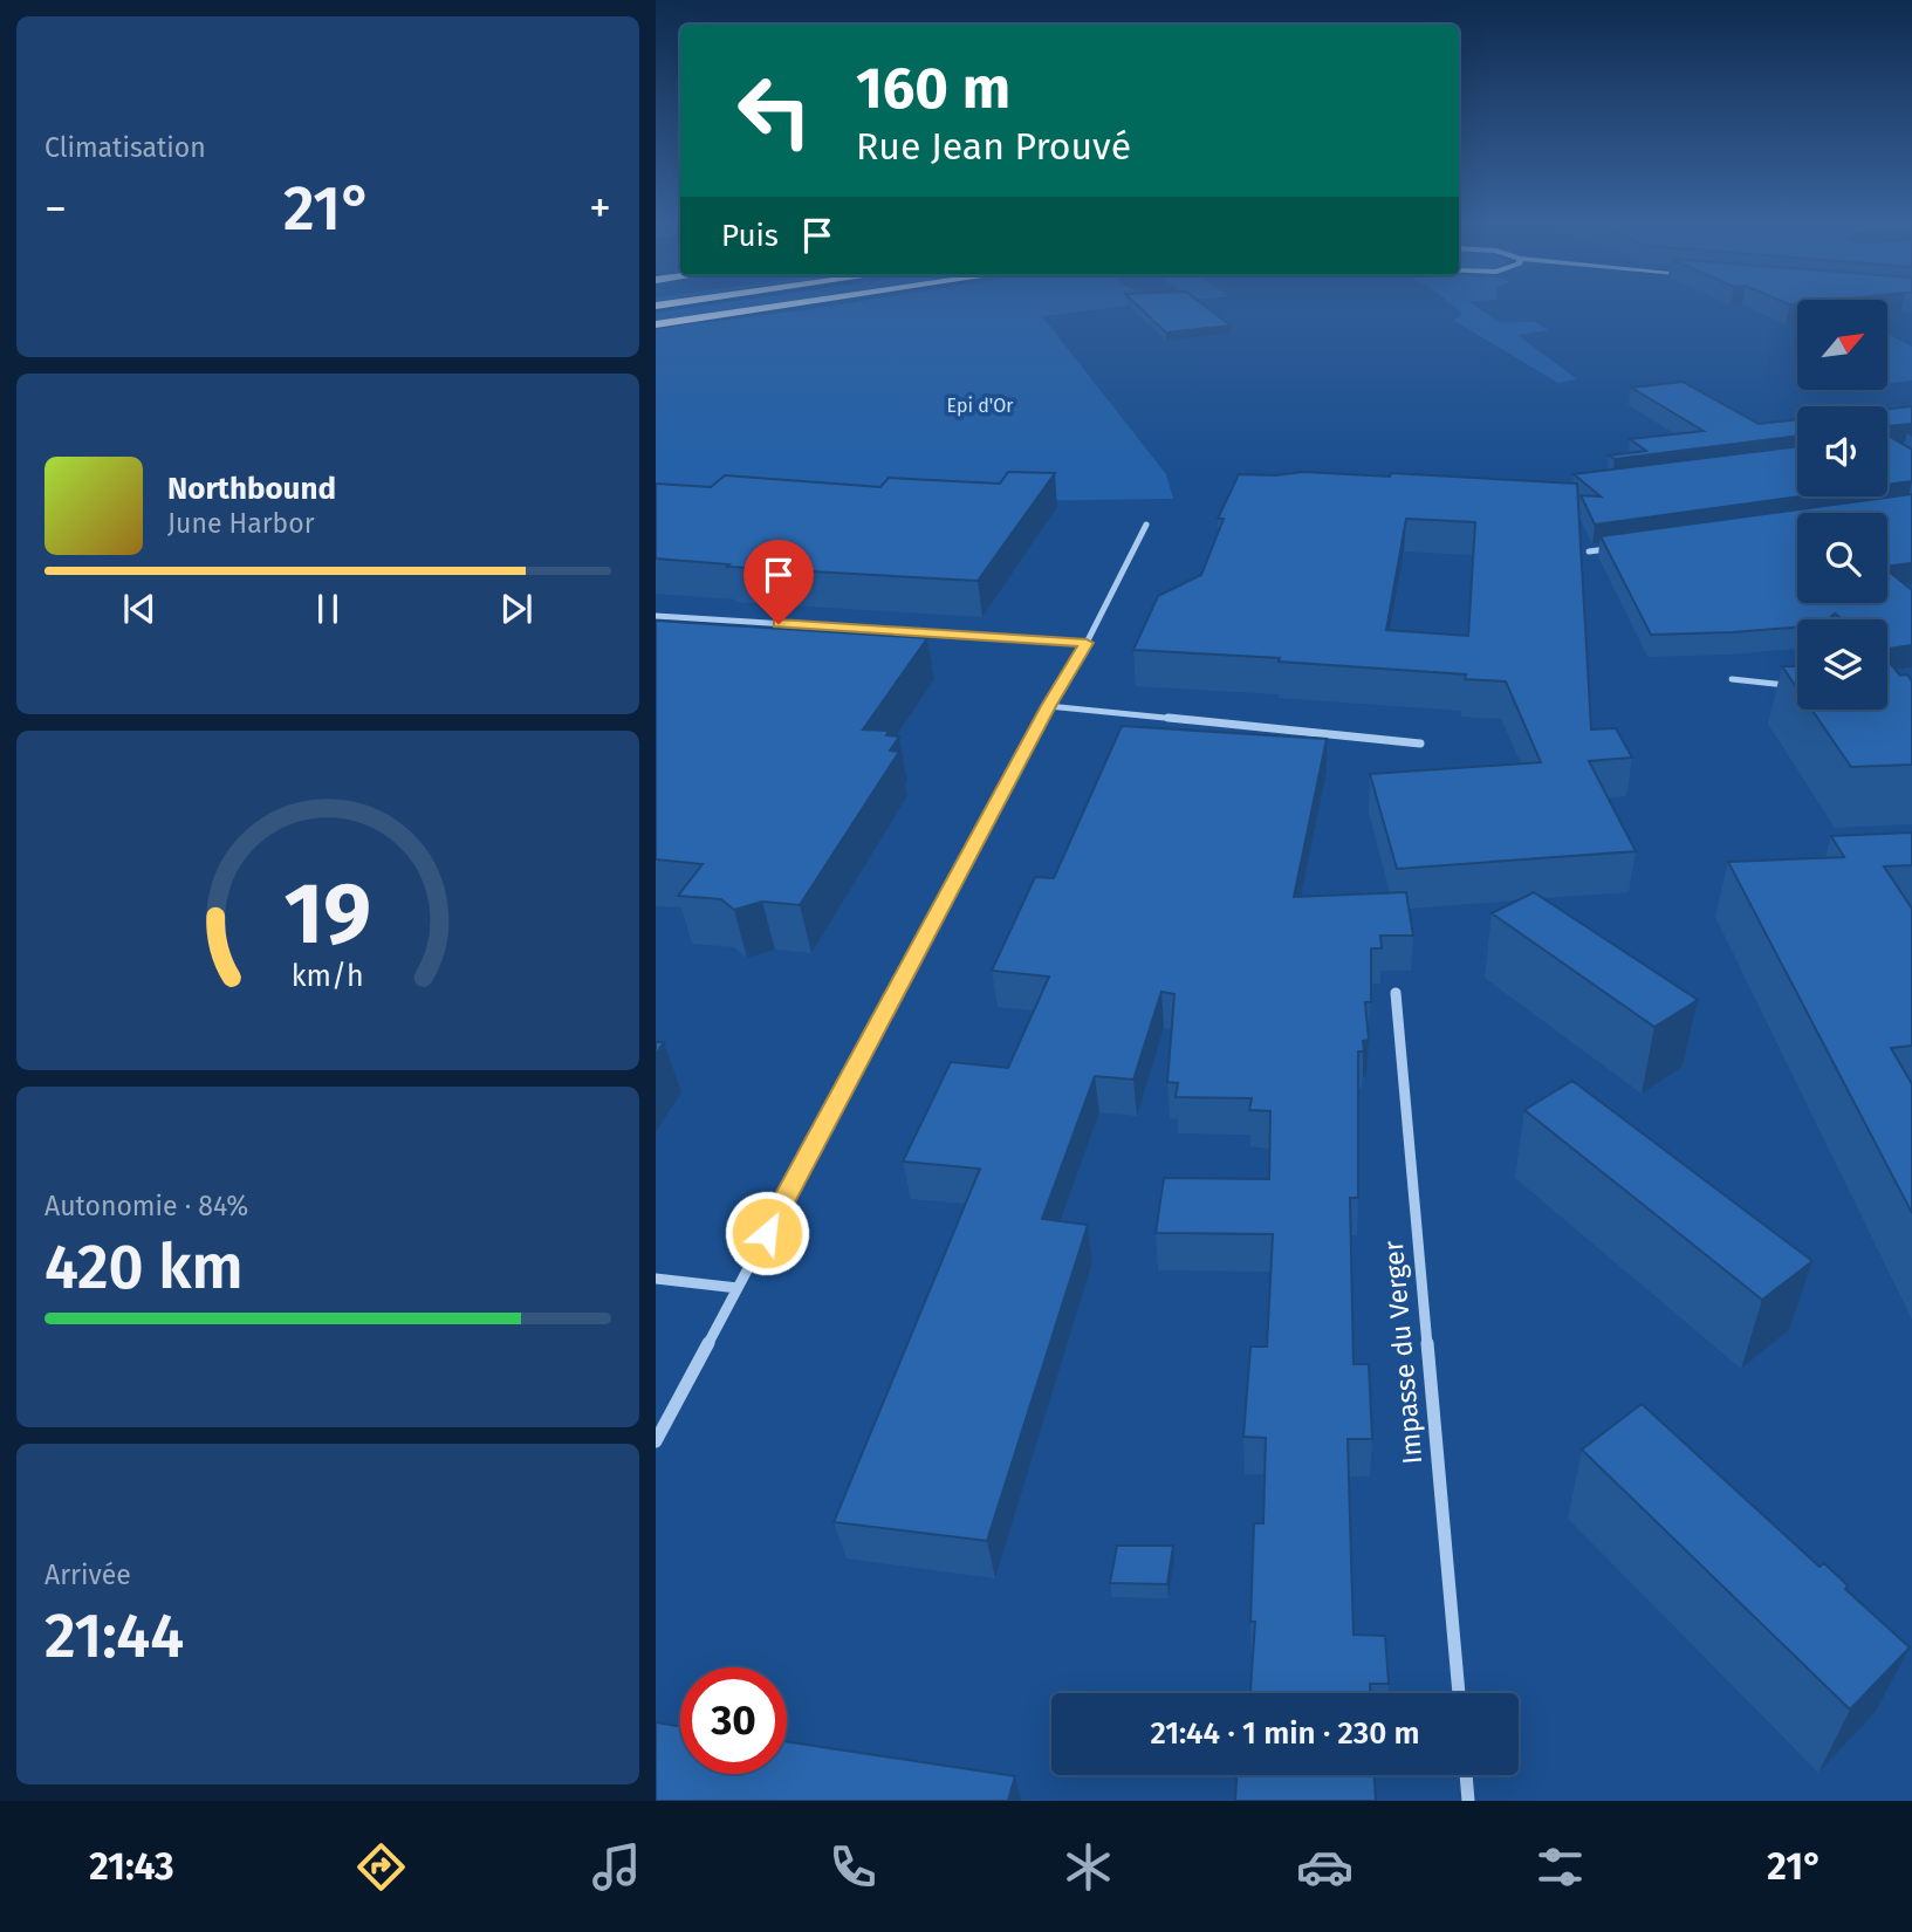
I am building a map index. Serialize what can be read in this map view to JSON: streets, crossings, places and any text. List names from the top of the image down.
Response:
{
  "streets": {
    "street": ["Impasse du Verger"]
  },
  "parks": ["Epi d'Or"],
  "north": "top right",
  "page": {
    "tile": [
      "Climatisation",
      ["Autonomie · 84%", "420 km"],
      ["Arrivée", "21:44"]
    ],
    "turn": ["160 m", "Rue Jean Prouvé"],
    "heat": ["−", "21°", "+"],
    "then": "Puis",
    "song": ["Northbound", "June Harbor"],
    "limit": "30",
    "trip": "21:44 · 1 min · 230 m",
    "tabs": ["21:43", "21°"],
    "gauge": ["19", "km/h"]
  }
}
